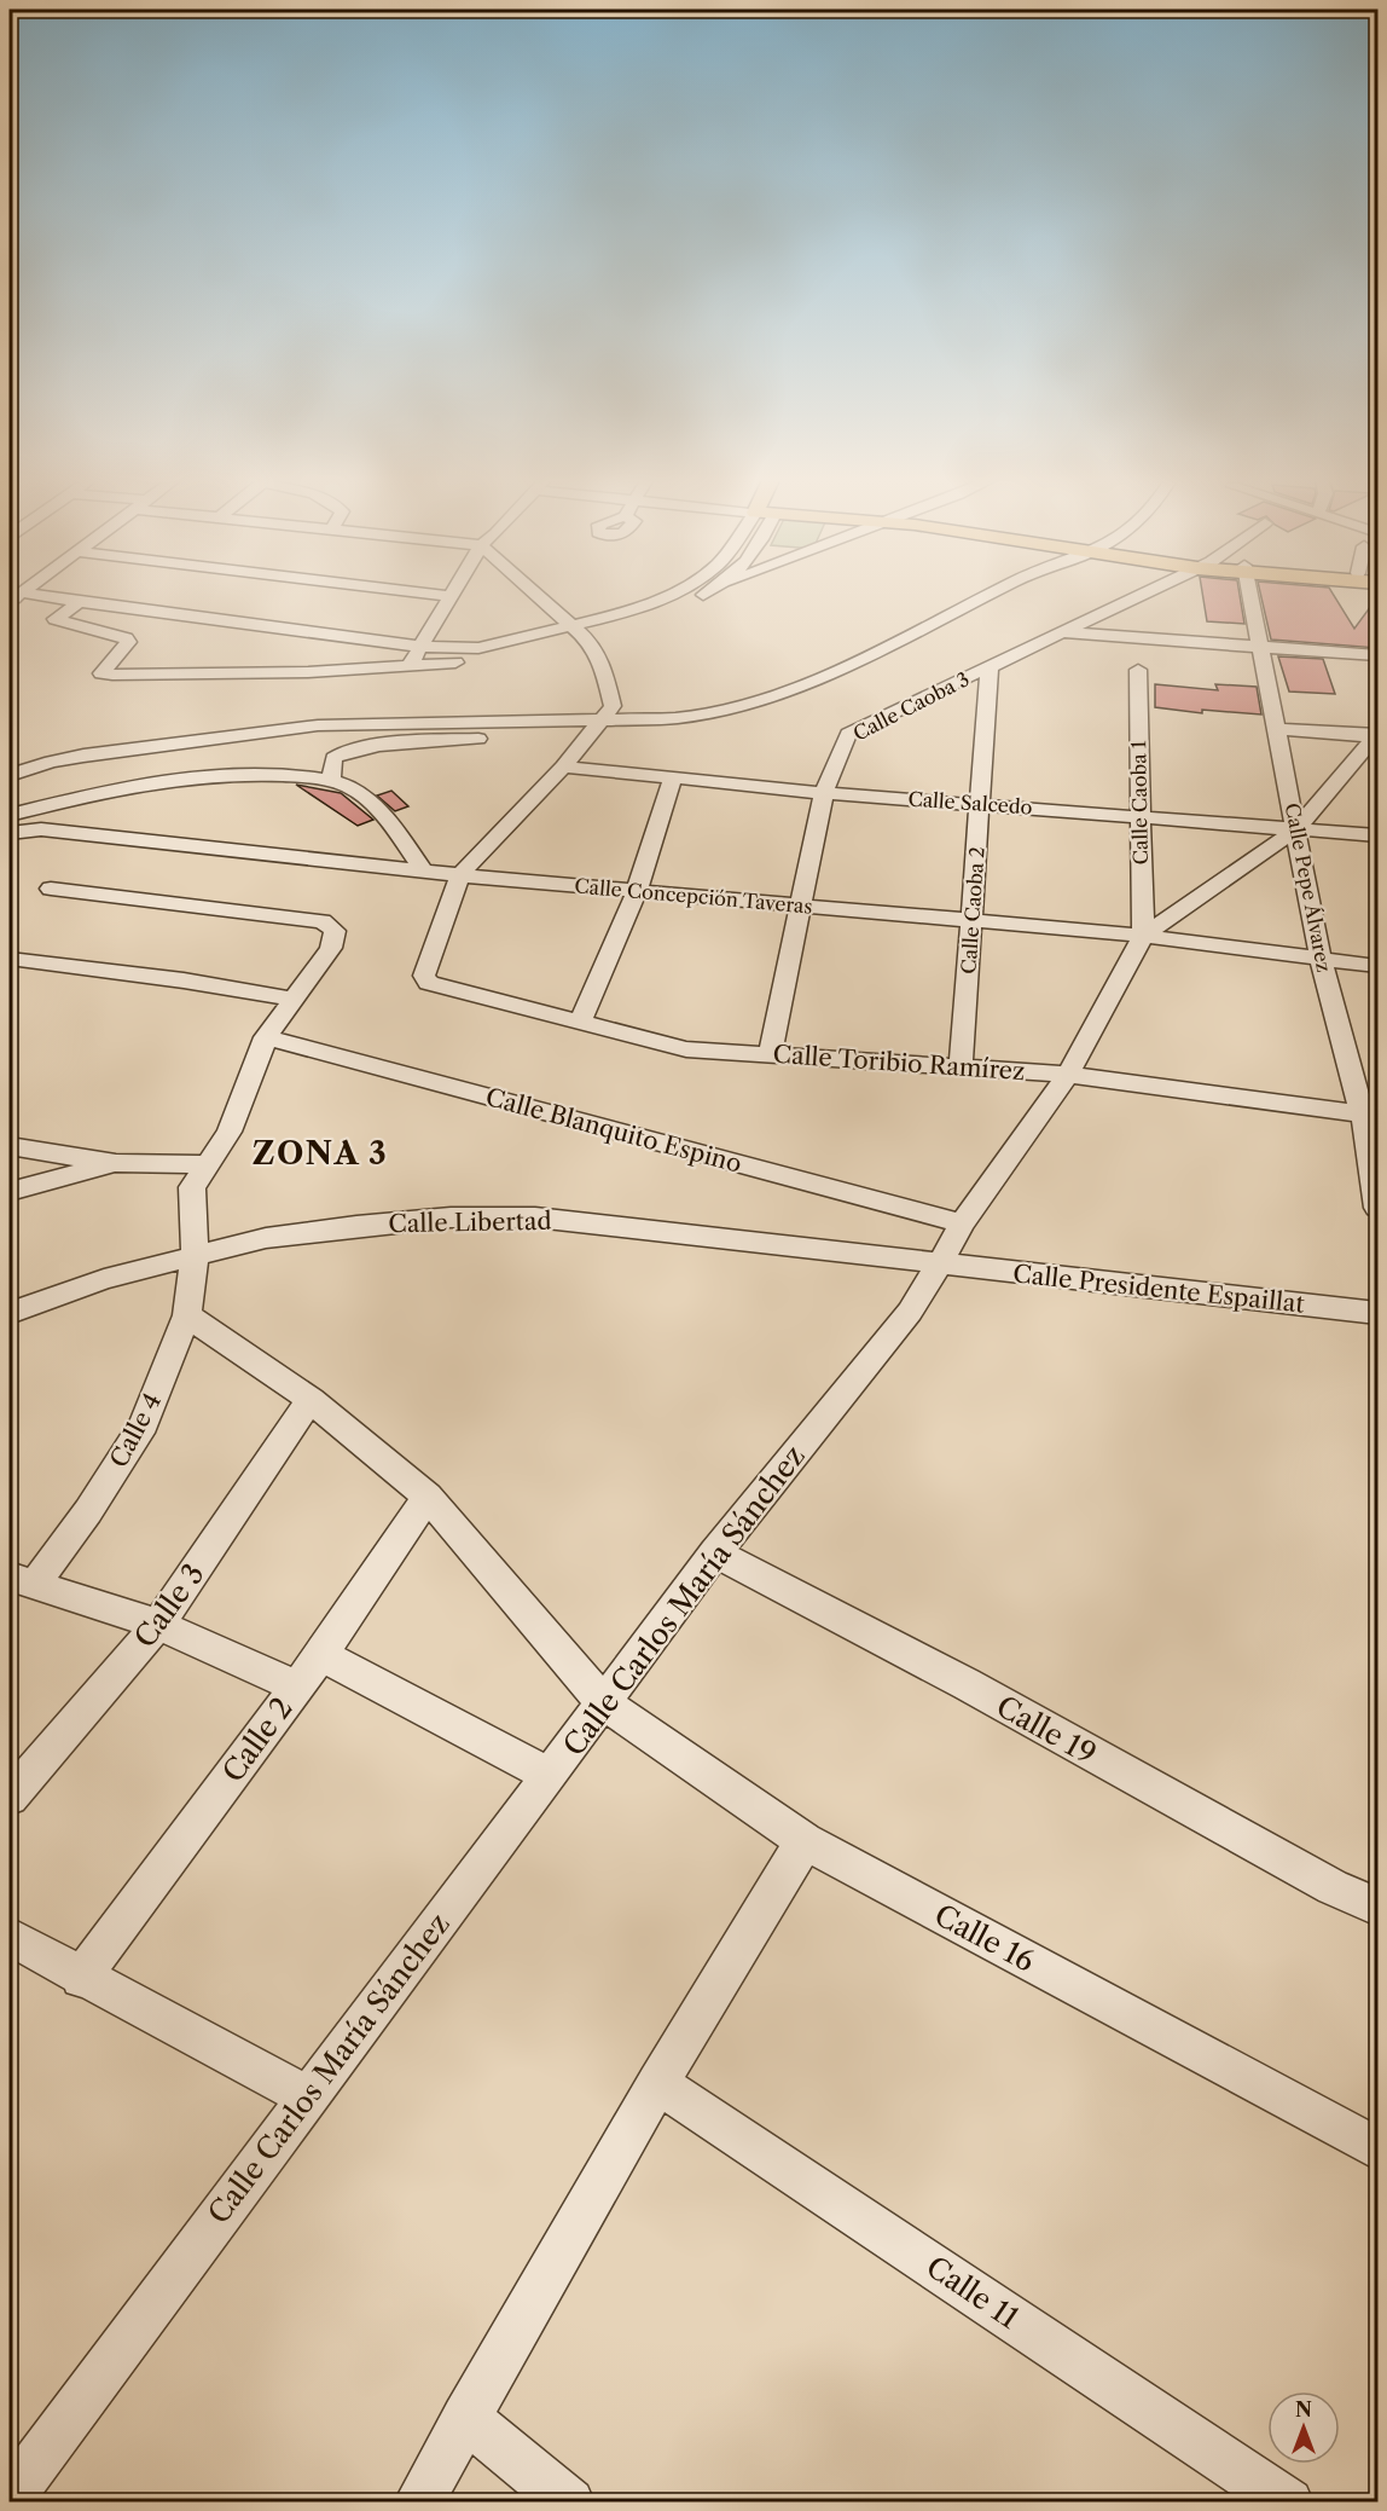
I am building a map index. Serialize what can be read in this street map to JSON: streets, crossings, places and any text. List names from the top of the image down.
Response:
{
  "streets": {
    "street": [
      "Calle Caoba 3",
      "Calle Salcedo",
      "Calle Caoba 1",
      "Calle Pepe Álvarez",
      "Calle Concepción Taveras",
      "Calle Caoba 2",
      "Calle Toribio Ramírez",
      "Calle Blanquito Espino",
      "Calle Libertad",
      "Calle Presidente Espaillat",
      "Calle 4",
      "Calle Carlos María Sánchez",
      "Calle 3",
      "Calle 19",
      "Calle 2",
      "Calle 16",
      "Calle 11"
    ]
  },
  "crossings": [
    ["Calle Caoba 3", "Calle Salcedo"],
    ["Calle Caoba 3", "Calle Concepción Taveras"],
    ["Calle Caoba 3", "Calle Caoba 2"],
    ["Calle Caoba 3", "Calle Toribio Ramírez"],
    ["Calle Salcedo", "Calle Caoba 1"],
    ["Calle Salcedo", "Calle Pepe Álvarez"],
    ["Calle Salcedo", "Calle Caoba 2"],
    ["Calle Salcedo", "Calle Carlos María Sánchez"],
    ["Calle Caoba 1", "Calle Concepción Taveras"],
    ["Calle Caoba 1", "Calle Carlos María Sánchez"],
    ["Calle Pepe Álvarez", "Calle Concepción Taveras"],
    ["Calle Pepe Álvarez", "Calle Toribio Ramírez"],
    ["Calle Pepe Álvarez", "Calle Carlos María Sánchez"],
    ["Calle Concepción Taveras", "Calle Caoba 2"],
    ["Calle Concepción Taveras", "Calle Toribio Ramírez"],
    ["Calle Concepción Taveras", "Calle Carlos María Sánchez"],
    ["Calle Caoba 2", "Calle Toribio Ramírez"],
    ["Calle Toribio Ramírez", "Calle Carlos María Sánchez"],
    ["Calle Blanquito Espino", "Calle 4"],
    ["Calle Blanquito Espino", "Calle Carlos María Sánchez"],
    ["Calle Libertad", "Calle Presidente Espaillat"],
    ["Calle Libertad", "Calle 4"],
    ["Calle Libertad", "Calle Carlos María Sánchez"],
    ["Calle Presidente Espaillat", "Calle Carlos María Sánchez"],
    ["Calle 4", "Calle 16"],
    ["Calle Carlos María Sánchez", "Calle 19"],
    ["Calle Carlos María Sánchez", "Calle 16"],
    ["Calle 3", "Calle 16"],
    ["Calle 2", "Calle 16"]
  ],
  "districts": ["ZONA 3"],
  "north": "top"
}
